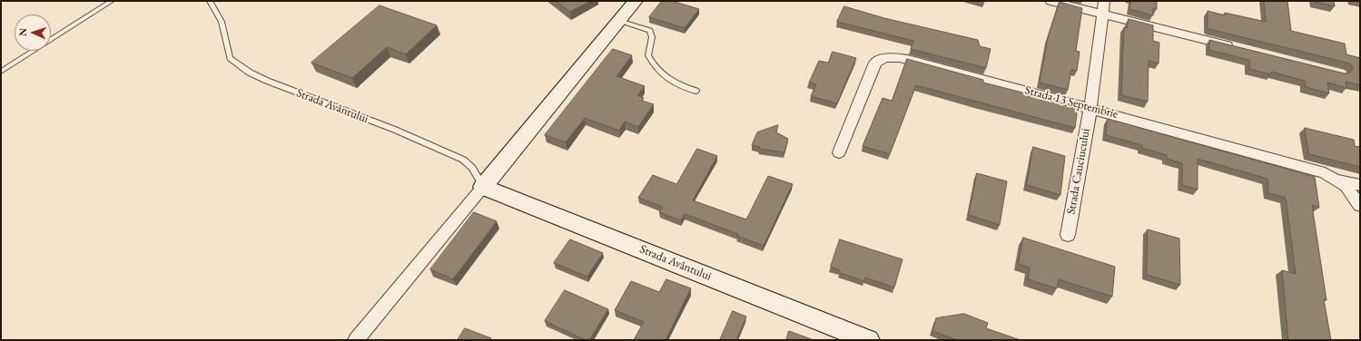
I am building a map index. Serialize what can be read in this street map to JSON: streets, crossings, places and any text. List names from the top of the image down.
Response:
{
  "streets": {
    "main road": ["Strada Avântului"],
    "street": ["Strada 13 Septembrie", "Strada Cauciucului"]
  },
  "crossings": [
    ["Strada 13 Septembrie", "Strada Cauciucului"]
  ],
  "north": "left"
}
